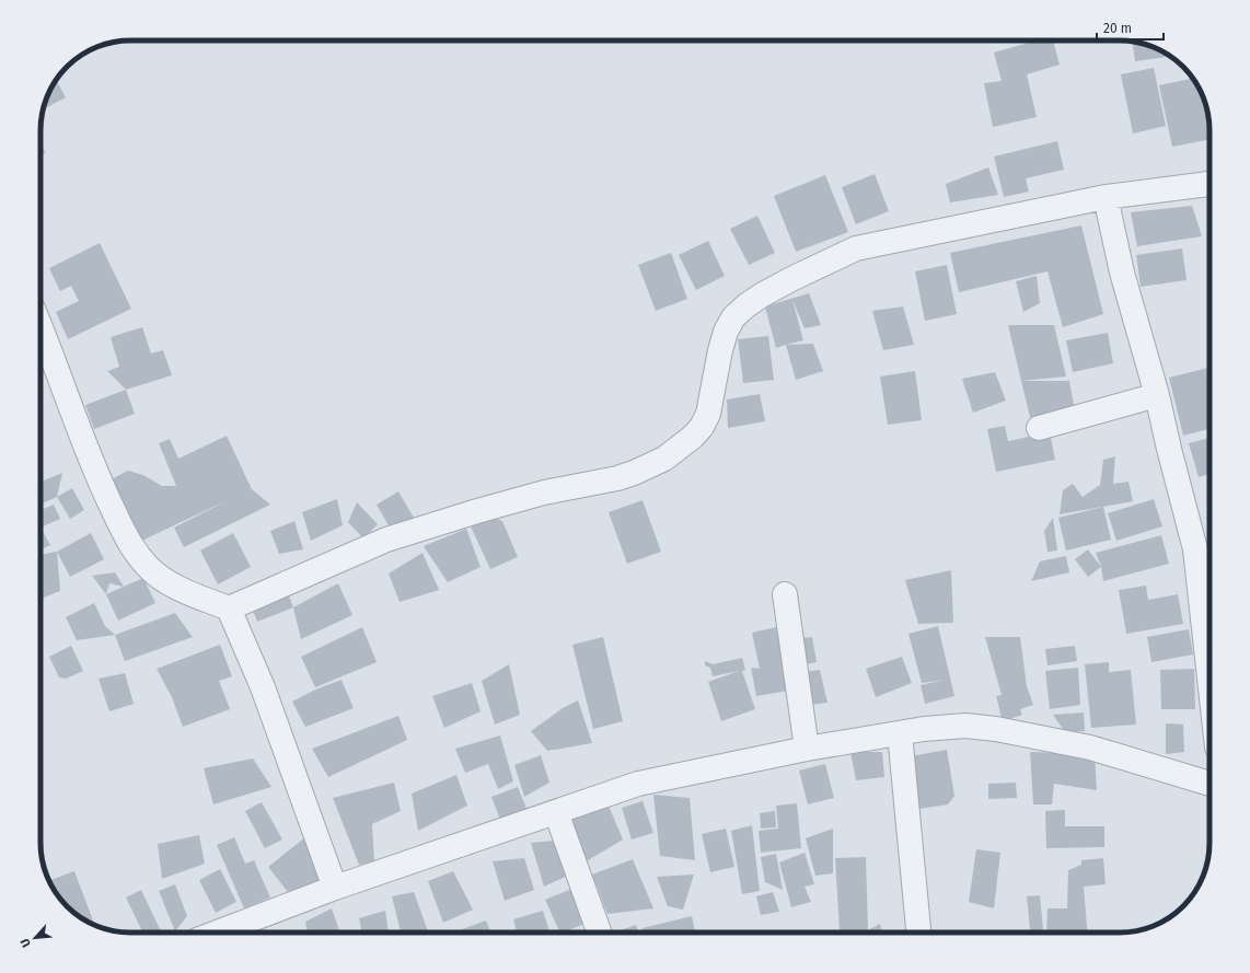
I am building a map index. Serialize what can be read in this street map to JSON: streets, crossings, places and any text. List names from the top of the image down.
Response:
{
  "scale_bar": "20 m",
  "north": "bottom left"
}
